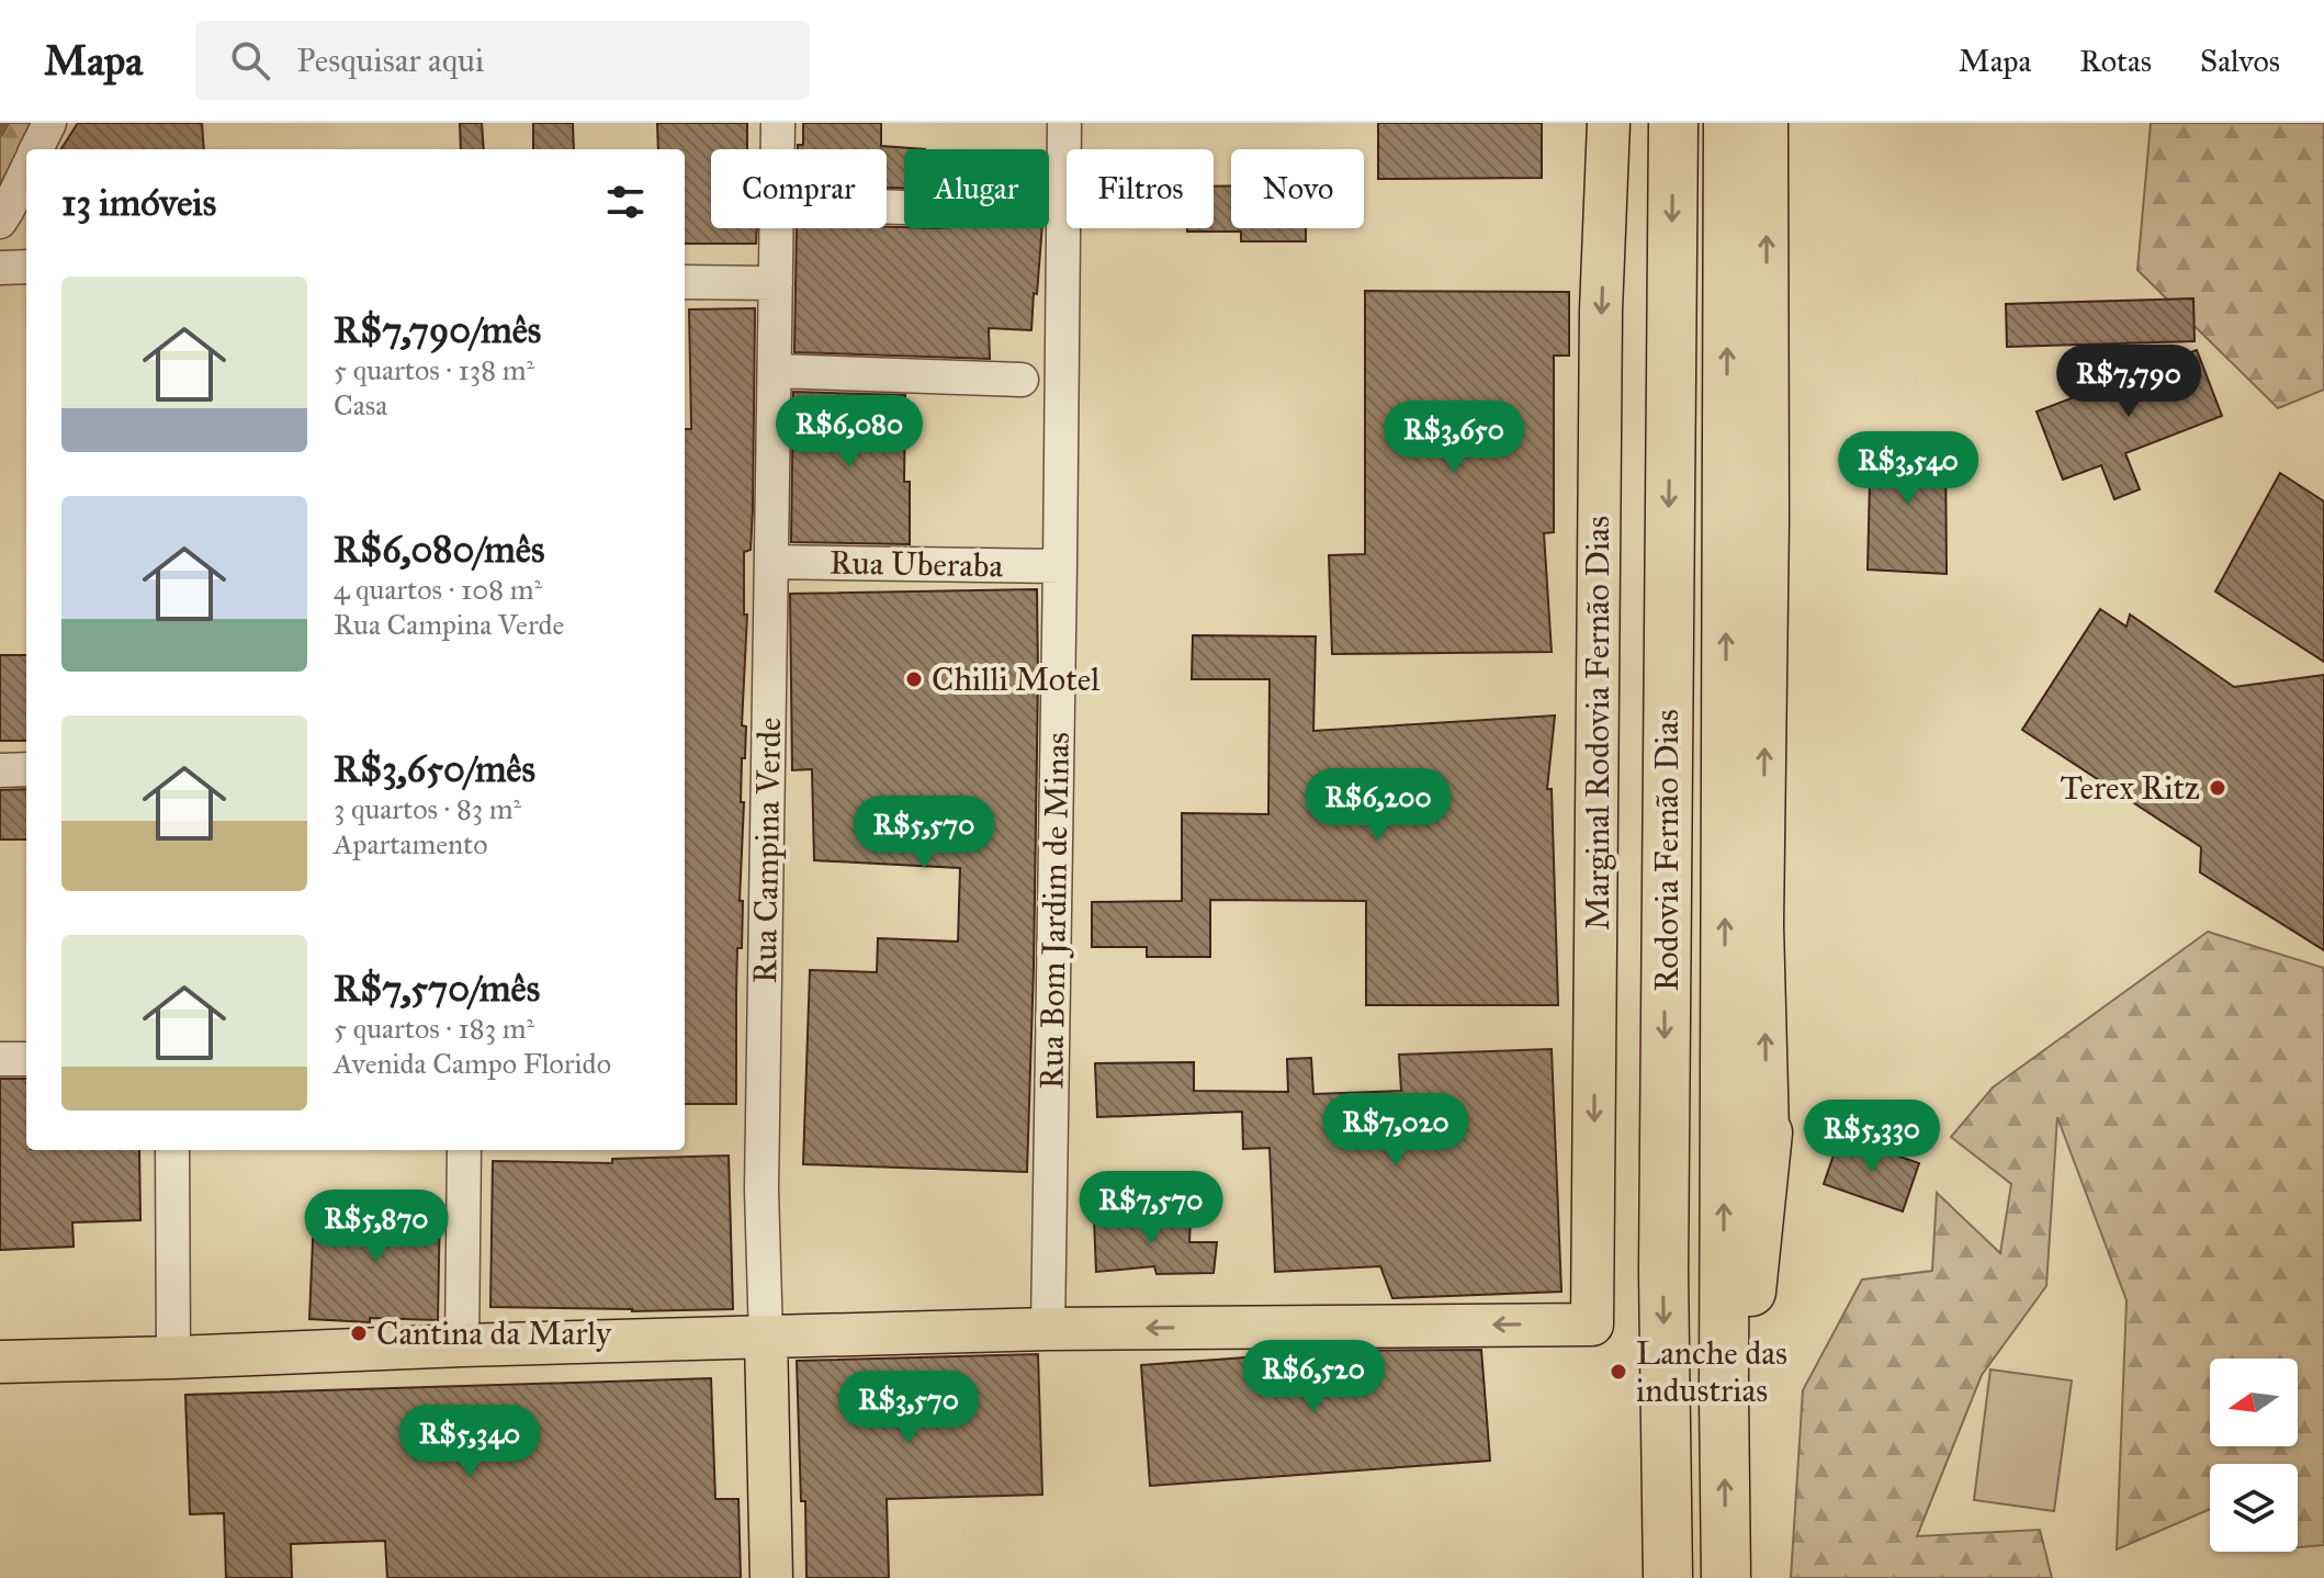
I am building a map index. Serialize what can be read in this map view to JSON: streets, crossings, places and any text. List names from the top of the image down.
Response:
{
  "streets": {
    "highway": ["Rodovia Fernão Dias"],
    "main road": ["Marginal Rodovia Fernão Dias", "Rua Campina Verde"],
    "street": ["Rua Uberaba", "Rua Bom Jardim de Minas"]
  },
  "crossings": [
    ["Rua Uberaba", "Rua Campina Verde"],
    ["Rua Uberaba", "Rua Bom Jardim de Minas"],
    ["Marginal Rodovia Fernão Dias", "Rua Bom Jardim de Minas"]
  ],
  "places": [
    "Chilli Motel",
    "Terex Ritz",
    "Cantina da Marly",
    "Lanche das industrias"
  ],
  "north": "left",
  "page": {
    "header": "Mapa",
    "search": "Pesquisar aqui",
    "nav": ["Mapa", "Rotas", "Salvos"],
    "chip": [
      "Comprar",
      "Alugar",
      "Filtros",
      "Novo"
    ],
    "heading": "13 imóveis",
    "list": [
      {
        "name": "R$7,790/mês",
        "note": "5 quartos · 138 m² · Casa"
      },
      {
        "name": "R$6,080/mês",
        "note": "4 quartos · 108 m² · Rua Campina Verde"
      },
      {
        "name": "R$3,650/mês",
        "note": "3 quartos · 83 m² · Apartamento"
      },
      {
        "name": "R$7,570/mês",
        "note": "5 quartos · 183 m² · Avenida Campo Florido"
      }
    ],
    "price": [
      "R$7,790",
      "R$6,080",
      "R$3,650",
      "R$3,540",
      "R$6,200",
      "R$5,570",
      "R$7,020",
      "R$5,330",
      "R$7,570",
      "R$5,870",
      "R$6,520",
      "R$3,570",
      "R$5,340"
    ]
  }
}
